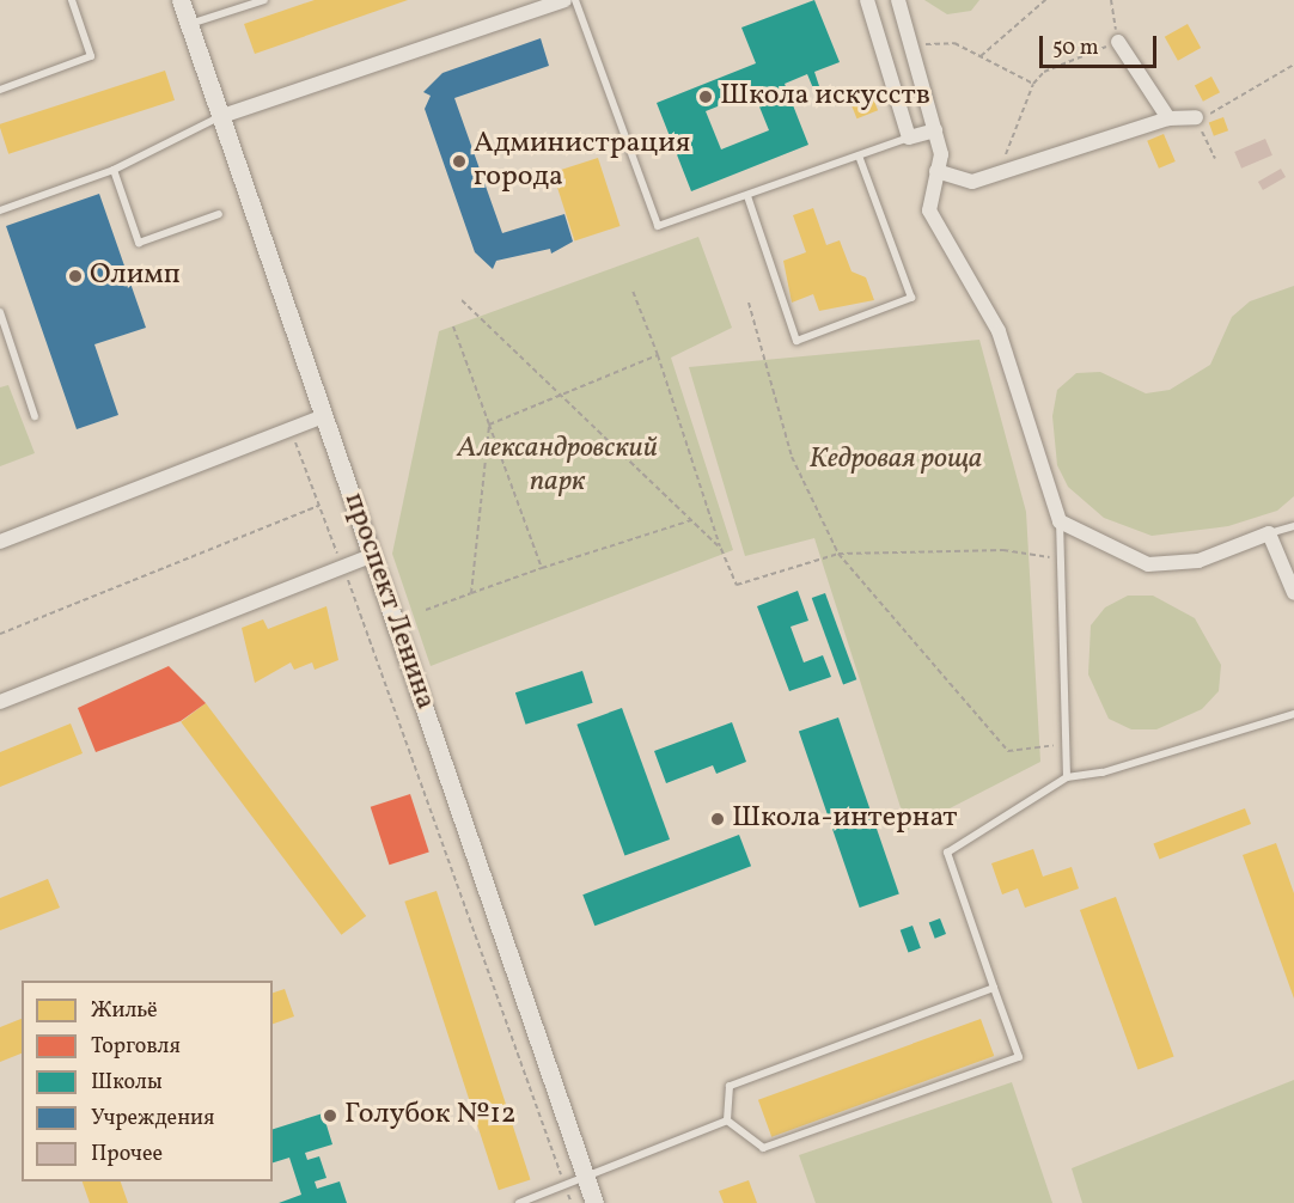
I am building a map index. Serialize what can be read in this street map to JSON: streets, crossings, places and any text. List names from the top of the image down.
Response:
{
  "streets": {
    "street": ["проспект Ленина"]
  },
  "parks": ["Александровский парк", "Кедровая роща"],
  "places": [
    "Школа искусcтв",
    "Администрация города",
    "Олимп",
    "Школа-интернат",
    "Голубок №12"
  ],
  "legend": [
    "Жильё",
    "Торговля",
    "Школы",
    "Учреждения",
    "Прочее"
  ],
  "scale_bar": "50 m"
}
